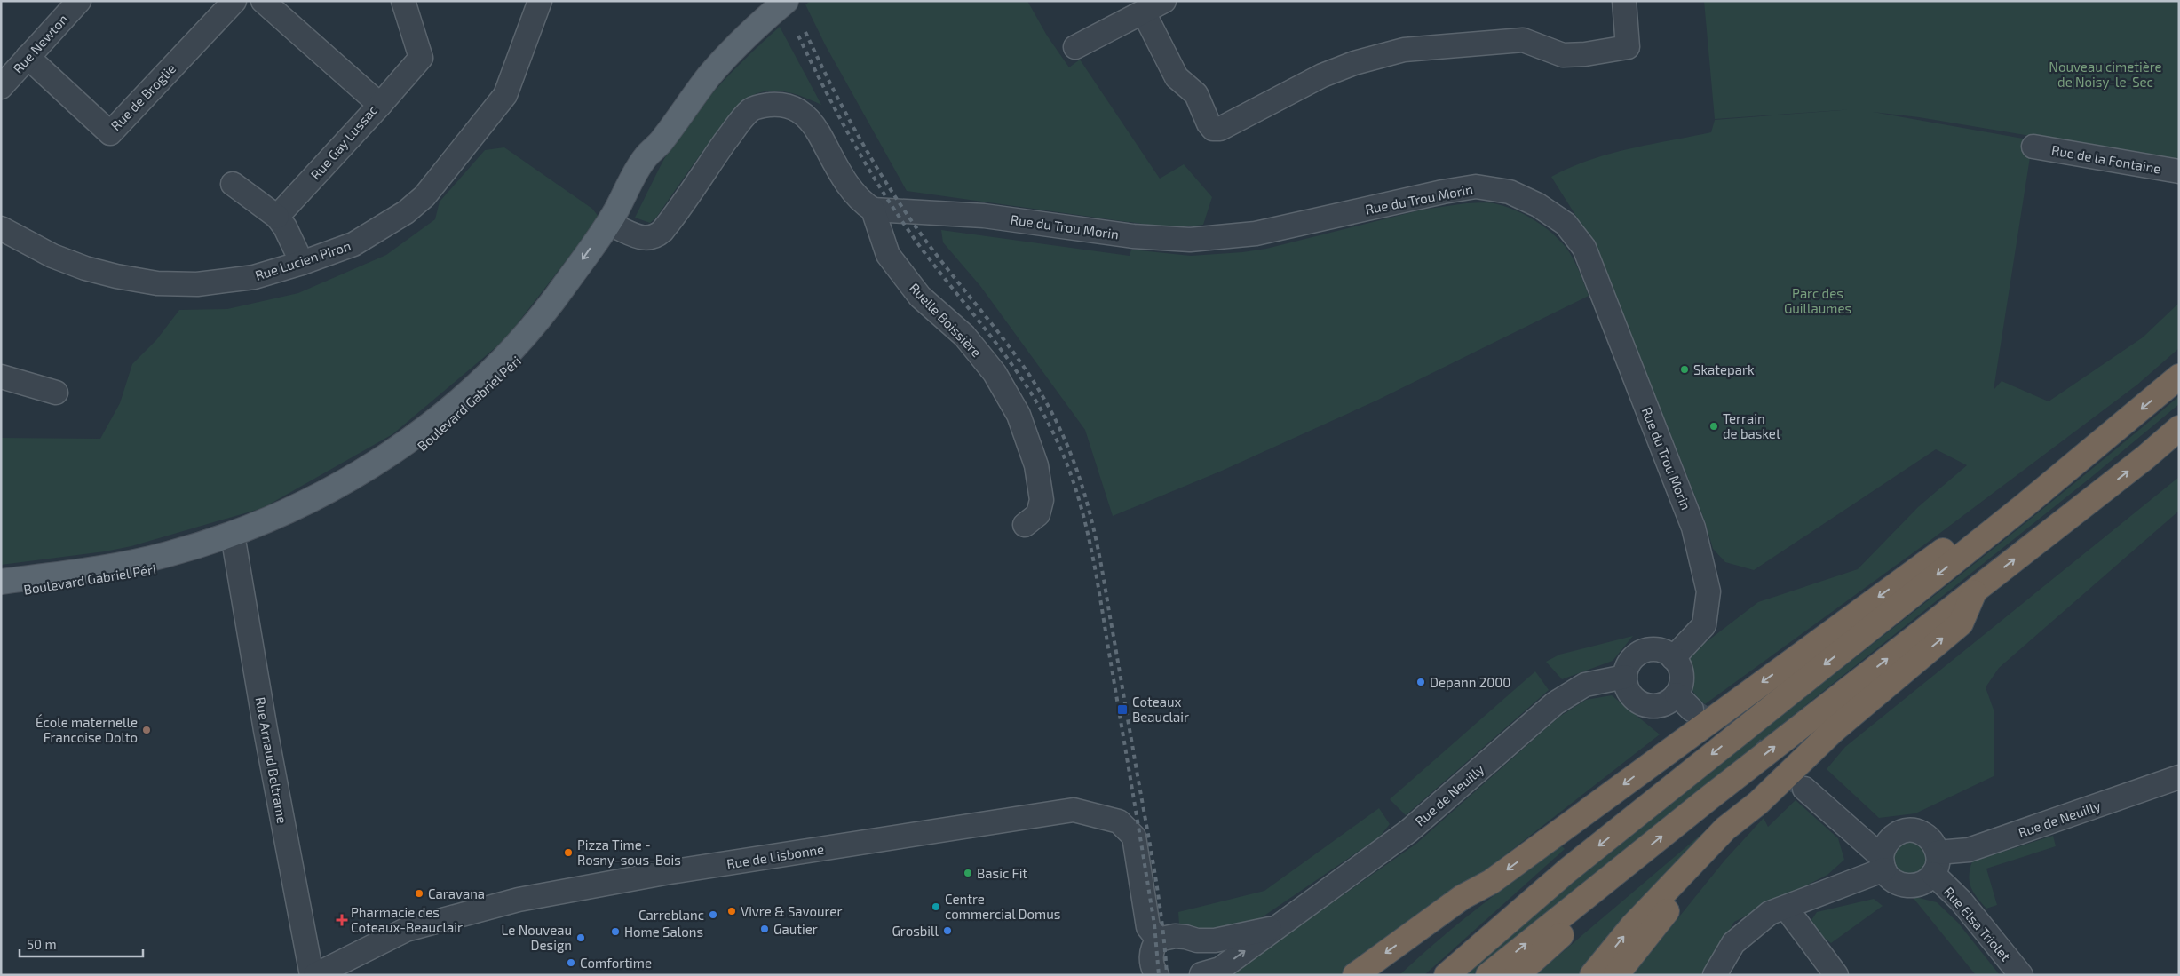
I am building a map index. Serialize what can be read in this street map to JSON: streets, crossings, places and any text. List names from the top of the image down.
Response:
{
  "streets": {
    "main road": ["Boulevard Gabriel Péri"],
    "street": [
      "Rue Newton",
      "Rue de Broglie",
      "Rue Gay Lussac",
      "Rue de la Fontaine",
      "Rue du Trou Morin",
      "Rue Lucien Piron",
      "Ruelle Boissière",
      "Rue Arnaud Beltrame",
      "Rue de Neuilly",
      "Rue de Lisbonne",
      "Rue Elsa Triolet"
    ]
  },
  "crossings": [
    ["Rue Newton", "Rue de Broglie"],
    ["Rue du Trou Morin", "Ruelle Boissière"],
    ["Rue du Trou Morin", "Rue de Neuilly"],
    ["Boulevard Gabriel Péri", "Rue Arnaud Beltrame"],
    ["Rue de Neuilly", "Rue de Lisbonne"],
    ["Rue de Neuilly", "Rue Elsa Triolet"]
  ],
  "parks": ["Nouveau cimetière de Noisy-le-Sec", "Parc des Guillaumes"],
  "places": {
    "other": [
      "Skatepark",
      "Terrain de basket",
      "Depann 2000",
      "École maternelle Francoise Dolto",
      "Pizza Time - Rosny-sous-Bois",
      "Basic Fit",
      "Caravana",
      "Centre commercial Domus",
      "Vivre & Savourer",
      "Carreblanc",
      "Gautier",
      "Grosbill",
      "Home Salons",
      "Le Nouveau Design",
      "Comfortime"
    ],
    "transit": ["Coteaux Beauclair"],
    "health": ["Pharmacie des Coteaux-Beauclair"]
  },
  "scale_bar": "50 m"
}
